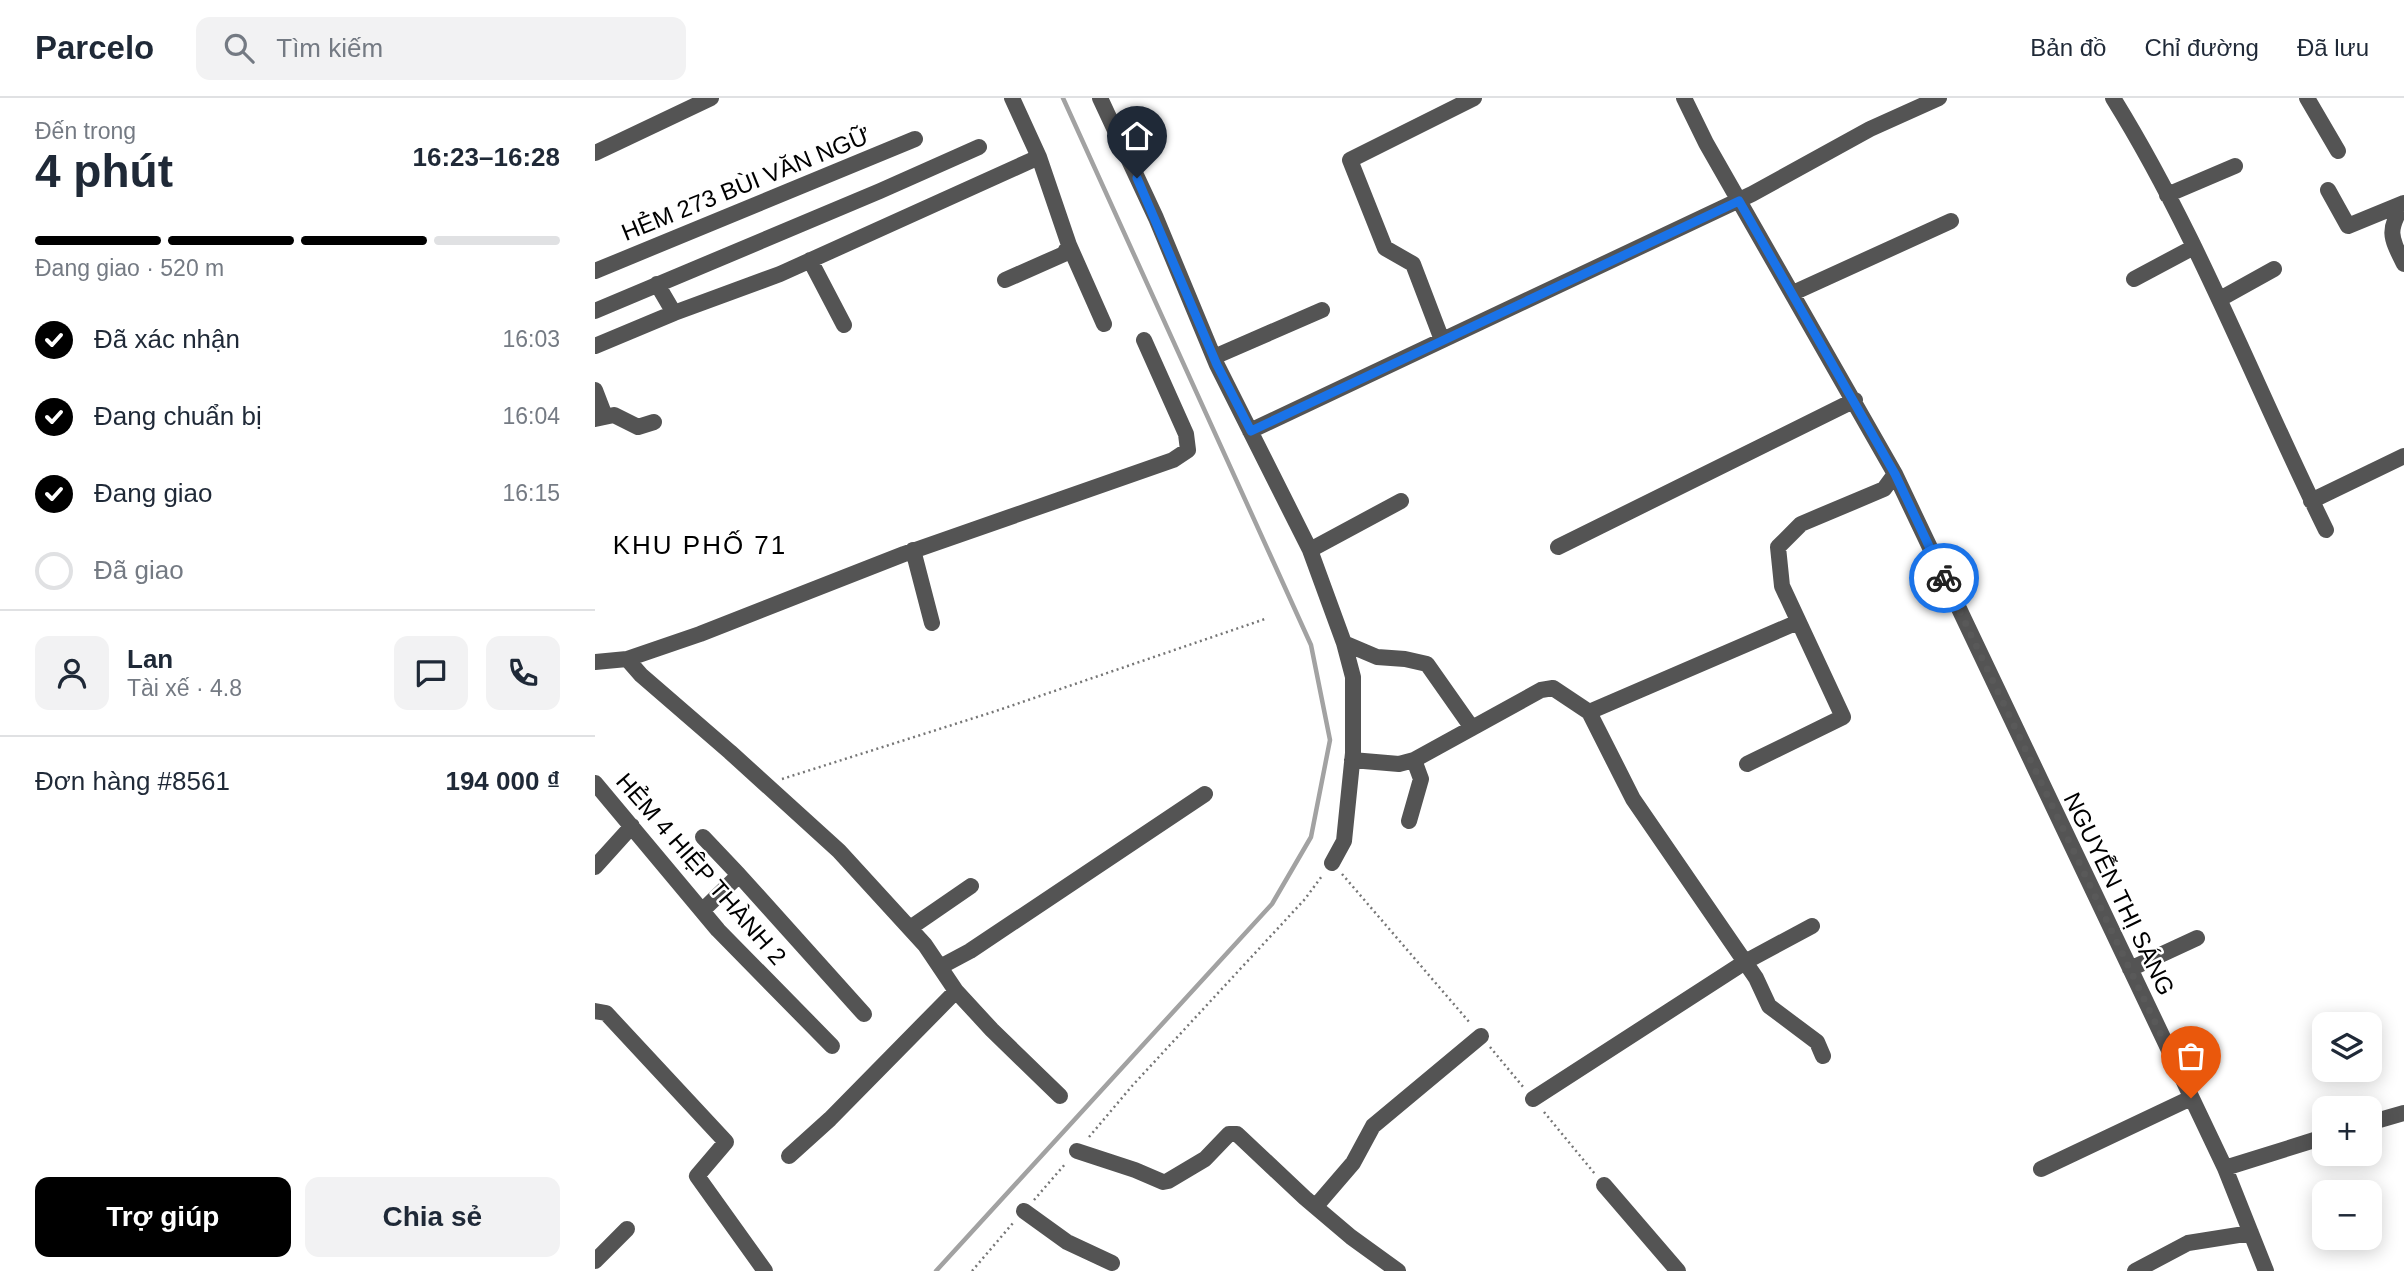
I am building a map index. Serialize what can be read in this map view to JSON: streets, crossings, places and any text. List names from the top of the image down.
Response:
{
  "streets": {
    "street": ["HẺM 273 BÙI VĂN NGỮ", "HẺM 4 HIỆP THÀNH 2", "NGUYỄN THỊ SÁNG"]
  },
  "districts": ["KHU PHỐ 71"],
  "page": {
    "header": "Parcelo",
    "search": "Tìm kiếm",
    "nav": ["Bản đồ", "Chỉ đường", "Đã lưu"],
    "heading": ["4 phút", "Đến trong", "16:23–16:28"],
    "panel": [
      "Lan",
      "Tài xế · 4.8",
      "Đơn hàng #8561",
      "194 000 ₫"
    ],
    "bar": "Đang giao · 520 m",
    "list": [
      ["Đã xác nhận", "16:03"],
      ["Đang chuẩn bị", "16:04"],
      ["Đang giao", "16:15"],
      "Đã giao"
    ],
    "map_buttons": ["+", "−"],
    "buttons": ["Trợ giúp", "Chia sẻ"]
  }
}
